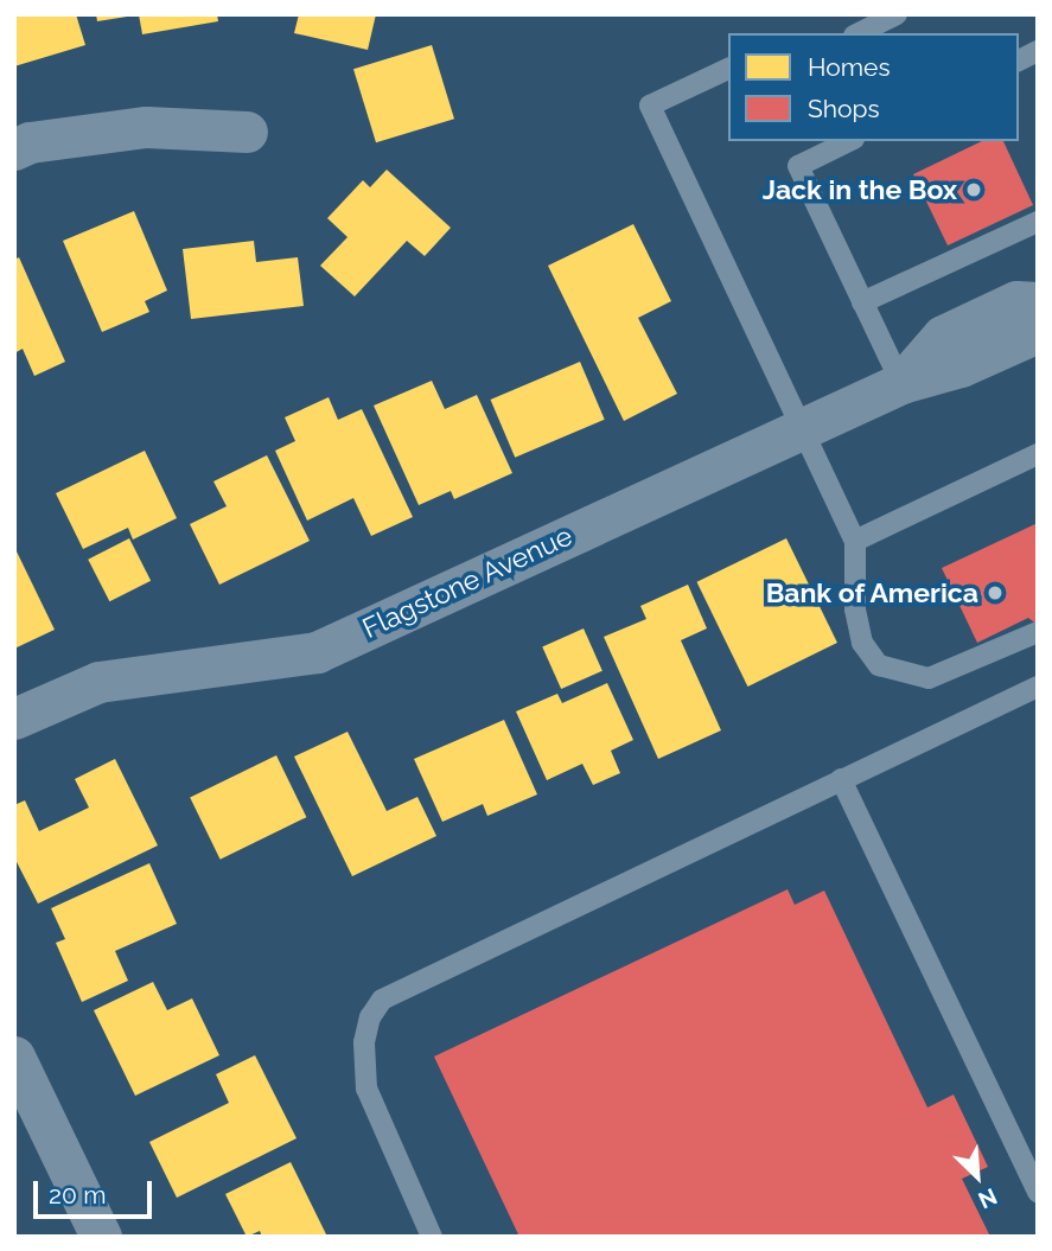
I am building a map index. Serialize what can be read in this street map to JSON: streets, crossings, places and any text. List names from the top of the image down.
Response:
{
  "streets": {
    "street": ["Flagstone Avenue"]
  },
  "places": ["Jack in the Box", "Bank of America"],
  "legend": ["Homes", "Shops"],
  "scale_bar": "20 m",
  "north": "bottom right"
}
